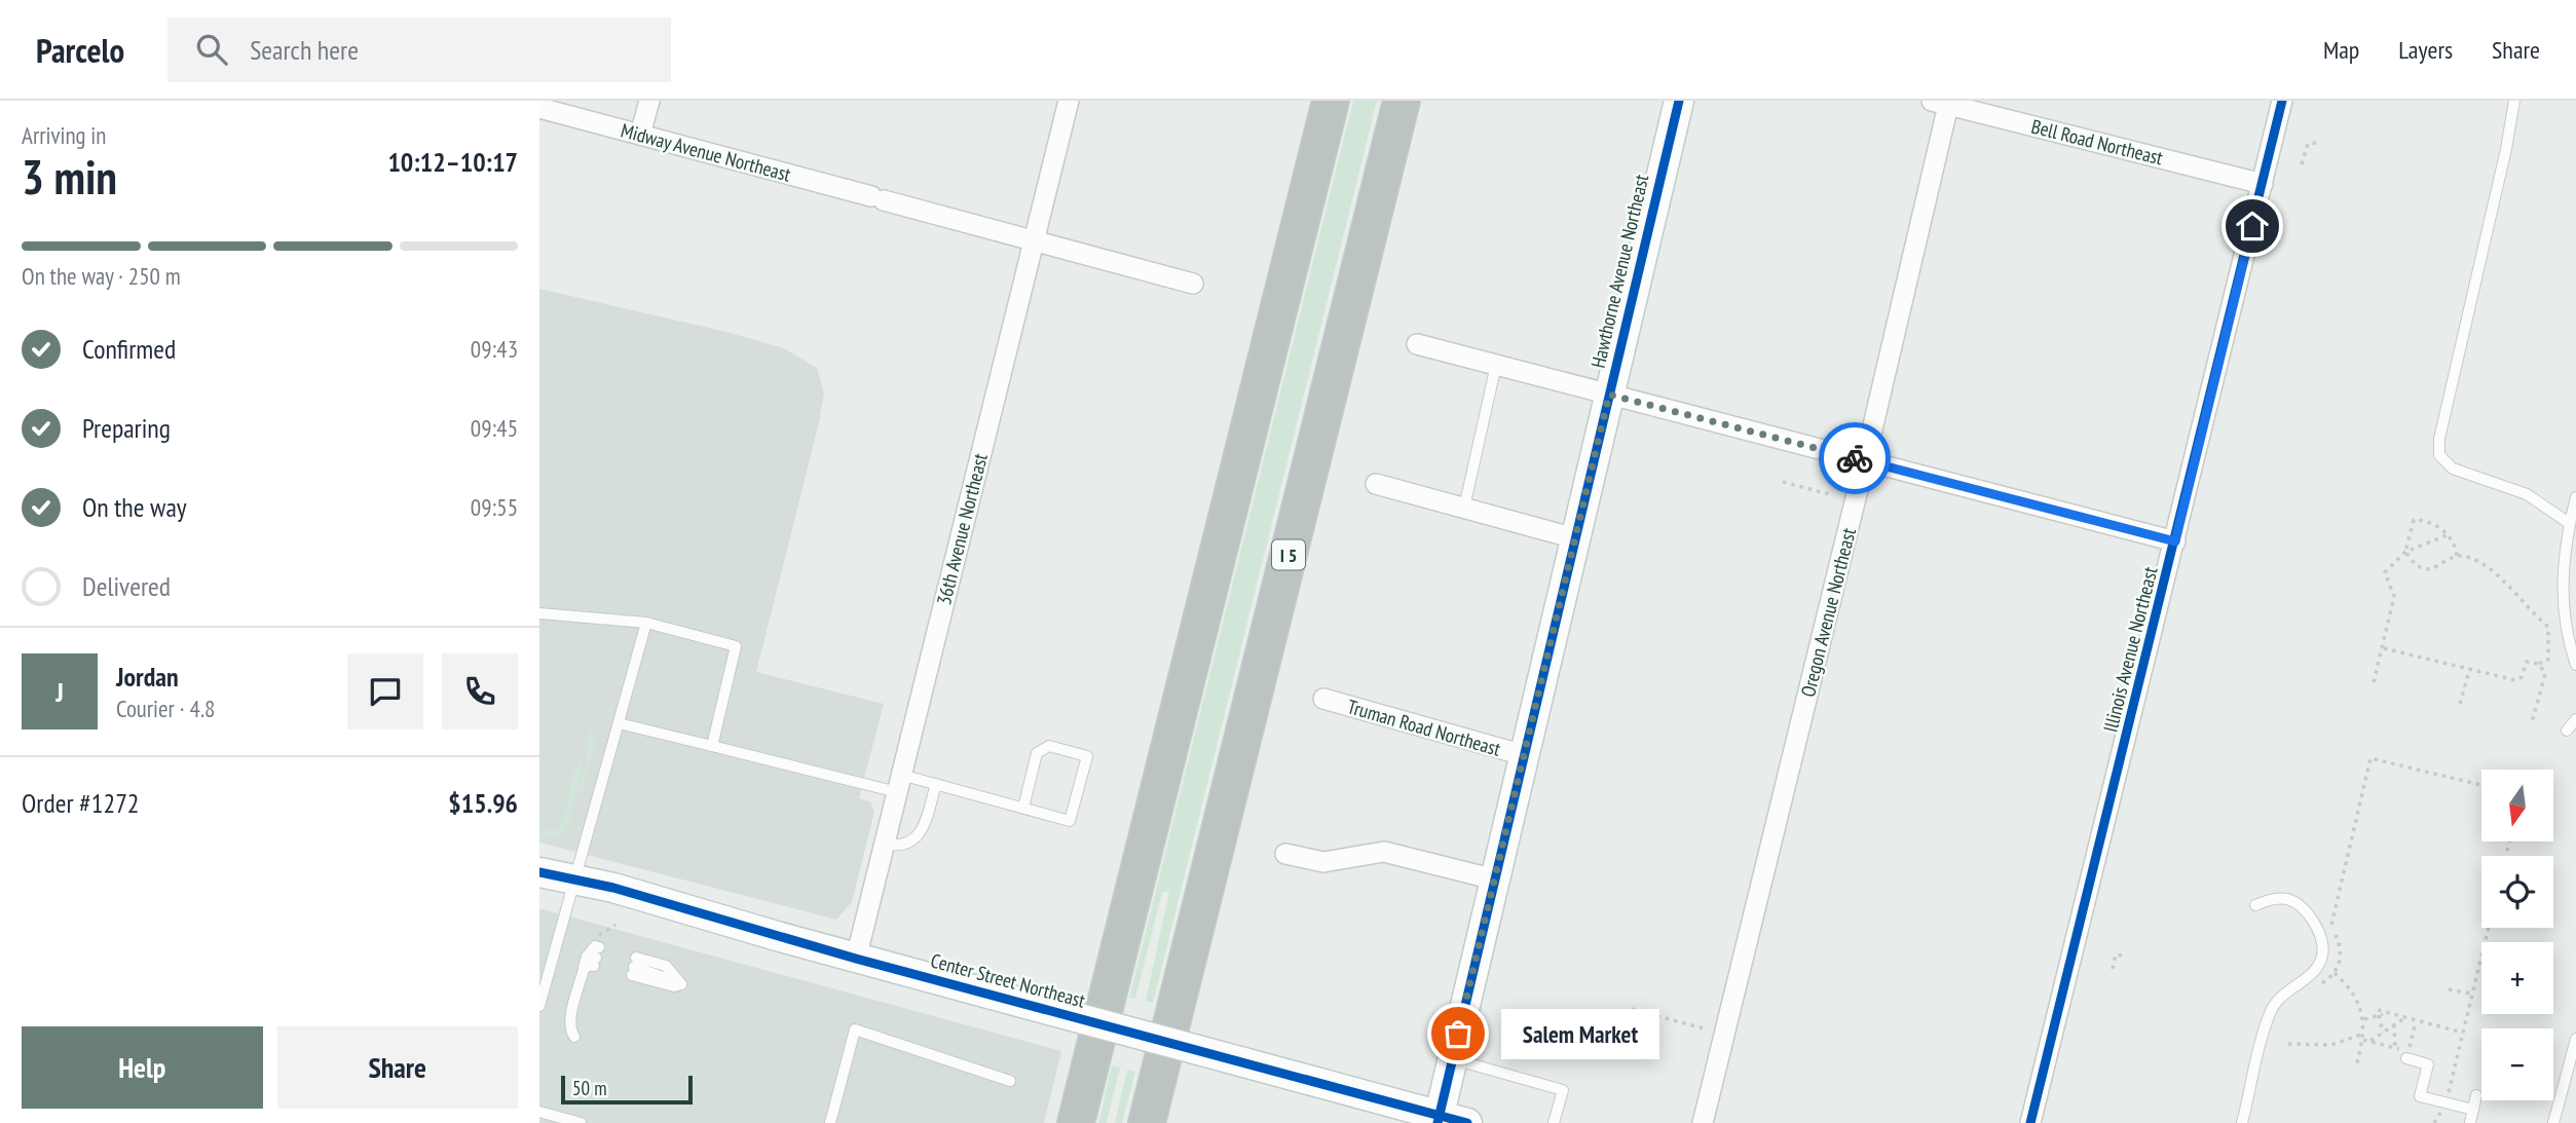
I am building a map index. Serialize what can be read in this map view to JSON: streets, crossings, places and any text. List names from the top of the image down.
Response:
{
  "streets": {
    "highway": ["I 5"],
    "main road": ["Hawthorne Avenue Northeast", "Center Street Northeast"],
    "street": [
      "Bell Road Northeast",
      "Midway Avenue Northeast",
      "36th Avenue Northeast",
      "Oregon Avenue Northeast",
      "Illinois Avenue Northeast",
      "Truman Road Northeast"
    ]
  },
  "crossings": [
    ["Bell Road Northeast", "Oregon Avenue Northeast"],
    ["Bell Road Northeast", "Illinois Avenue Northeast"],
    ["Midway Avenue Northeast", "36th Avenue Northeast"],
    ["Hawthorne Avenue Northeast", "Truman Road Northeast"],
    ["Hawthorne Avenue Northeast", "Center Street Northeast"],
    ["36th Avenue Northeast", "Center Street Northeast"]
  ],
  "places": ["Salem Market"],
  "scale_bar": "50 m",
  "north": "bottom",
  "page": {
    "header": "Parcelo",
    "search": "Search here",
    "nav": ["Map", "Layers", "Share"],
    "heading": ["3 min", "Arriving in", "10:12–10:17"],
    "panel": [
      "Jordan",
      "Courier · 4.8",
      "Order #1272",
      "$15.96"
    ],
    "bar": "On the way · 250 m",
    "list": [
      ["Confirmed", "09:43"],
      ["Preparing", "09:45"],
      ["On the way", "09:55"],
      "Delivered"
    ],
    "round": "J",
    "map_buttons": ["+", "−"],
    "bubble": "Salem Market",
    "buttons": ["Help", "Share"],
    "scale": "50 m"
  }
}
